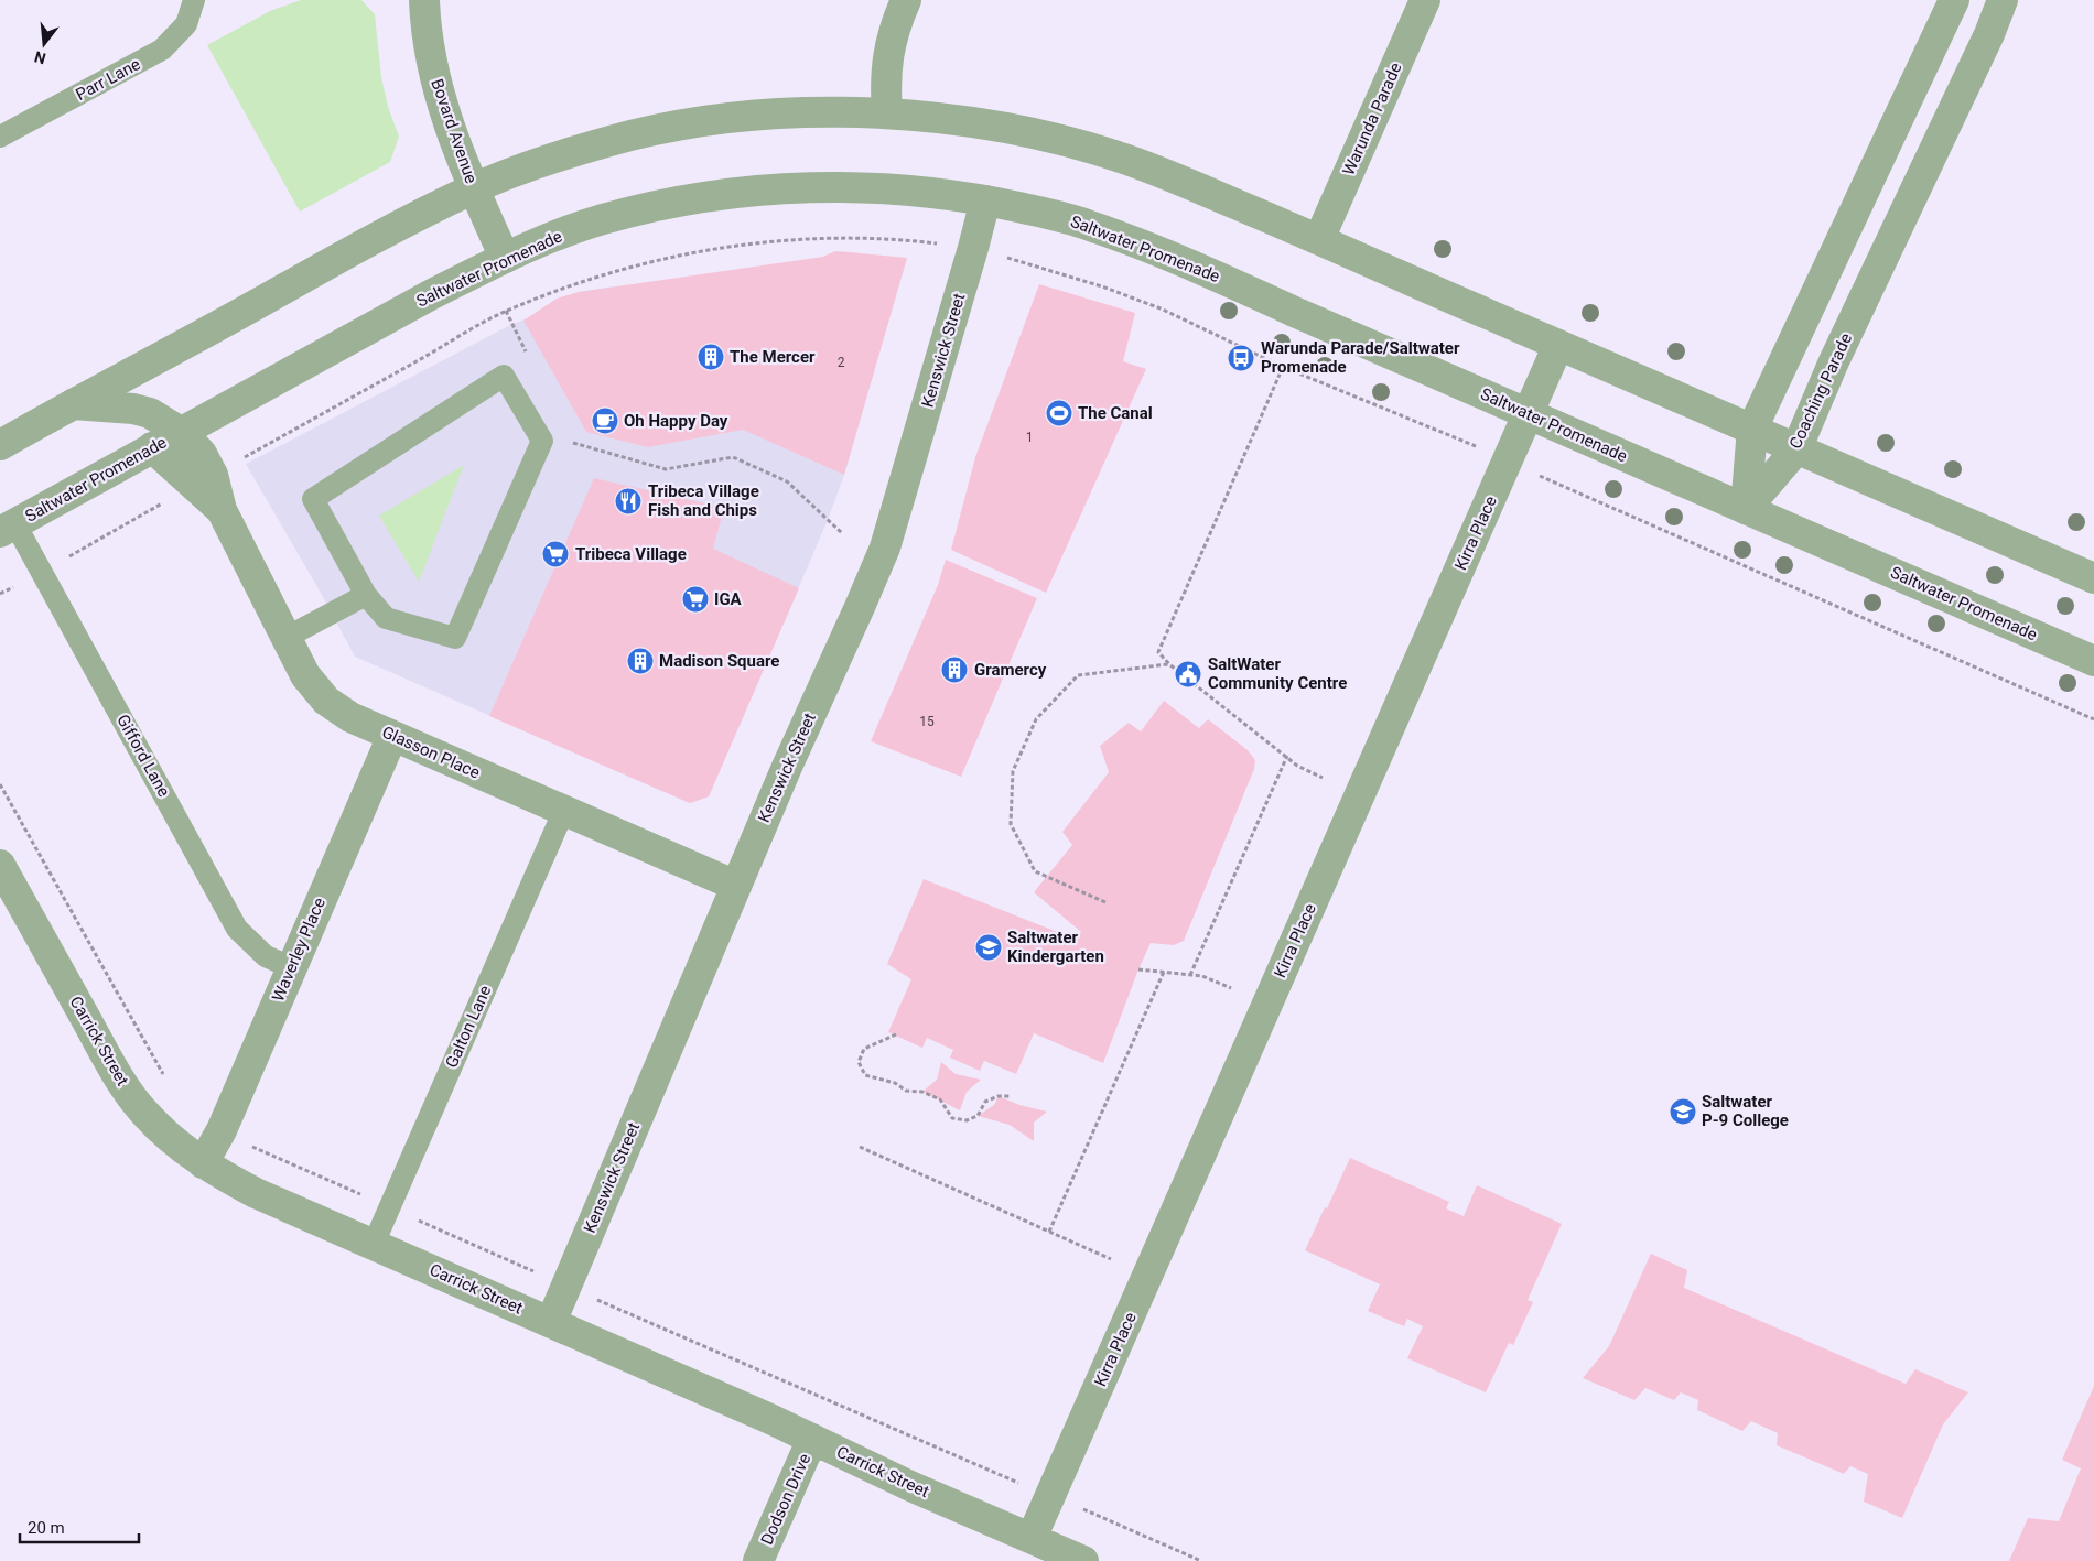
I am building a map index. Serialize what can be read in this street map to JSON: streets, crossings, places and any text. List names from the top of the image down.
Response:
{
  "streets": {
    "street": [
      "Warunda Parade",
      "Bovard Avenue",
      "Saltwater Promenade",
      "Kenswick Street",
      "Coaching Parade",
      "Kirra Place",
      "Glasson Place",
      "Waverley Place",
      "Carrick Street",
      "Dodson Drive"
    ],
    "lane": ["Parr Lane", "Gifford Lane", "Galton Lane"]
  },
  "crossings": [
    ["Bovard Avenue", "Saltwater Promenade"],
    ["Saltwater Promenade", "Kenswick Street"],
    ["Saltwater Promenade", "Coaching Parade"],
    ["Saltwater Promenade", "Kirra Place"],
    ["Saltwater Promenade", "Glasson Place"],
    ["Saltwater Promenade", "Gifford Lane"],
    ["Kenswick Street", "Glasson Place"],
    ["Kenswick Street", "Carrick Street"],
    ["Kirra Place", "Carrick Street"],
    ["Glasson Place", "Waverley Place"],
    ["Glasson Place", "Galton Lane"],
    ["Gifford Lane", "Waverley Place"],
    ["Waverley Place", "Carrick Street"],
    ["Galton Lane", "Carrick Street"],
    ["Carrick Street", "Dodson Drive"]
  ],
  "places": {
    "building": ["The Mercer", "Madison Square", "Gramercy"],
    "bus stop": ["Warunda Parade/Saltwater Promenade"],
    "sports": ["The Canal"],
    "cafe": ["Oh Happy Day"],
    "restaurant": ["Tribeca Village Fish and Chips"],
    "supermarket": ["Tribeca Village", "IGA"],
    "public building": ["SaltWater Community Centre"],
    "school or university": ["Saltwater Kindergarten", "Saltwater P-9 College"]
  },
  "house_numbers": ["2", "1", "15"],
  "scale_bar": "20 m",
  "north": "bottom"
}
